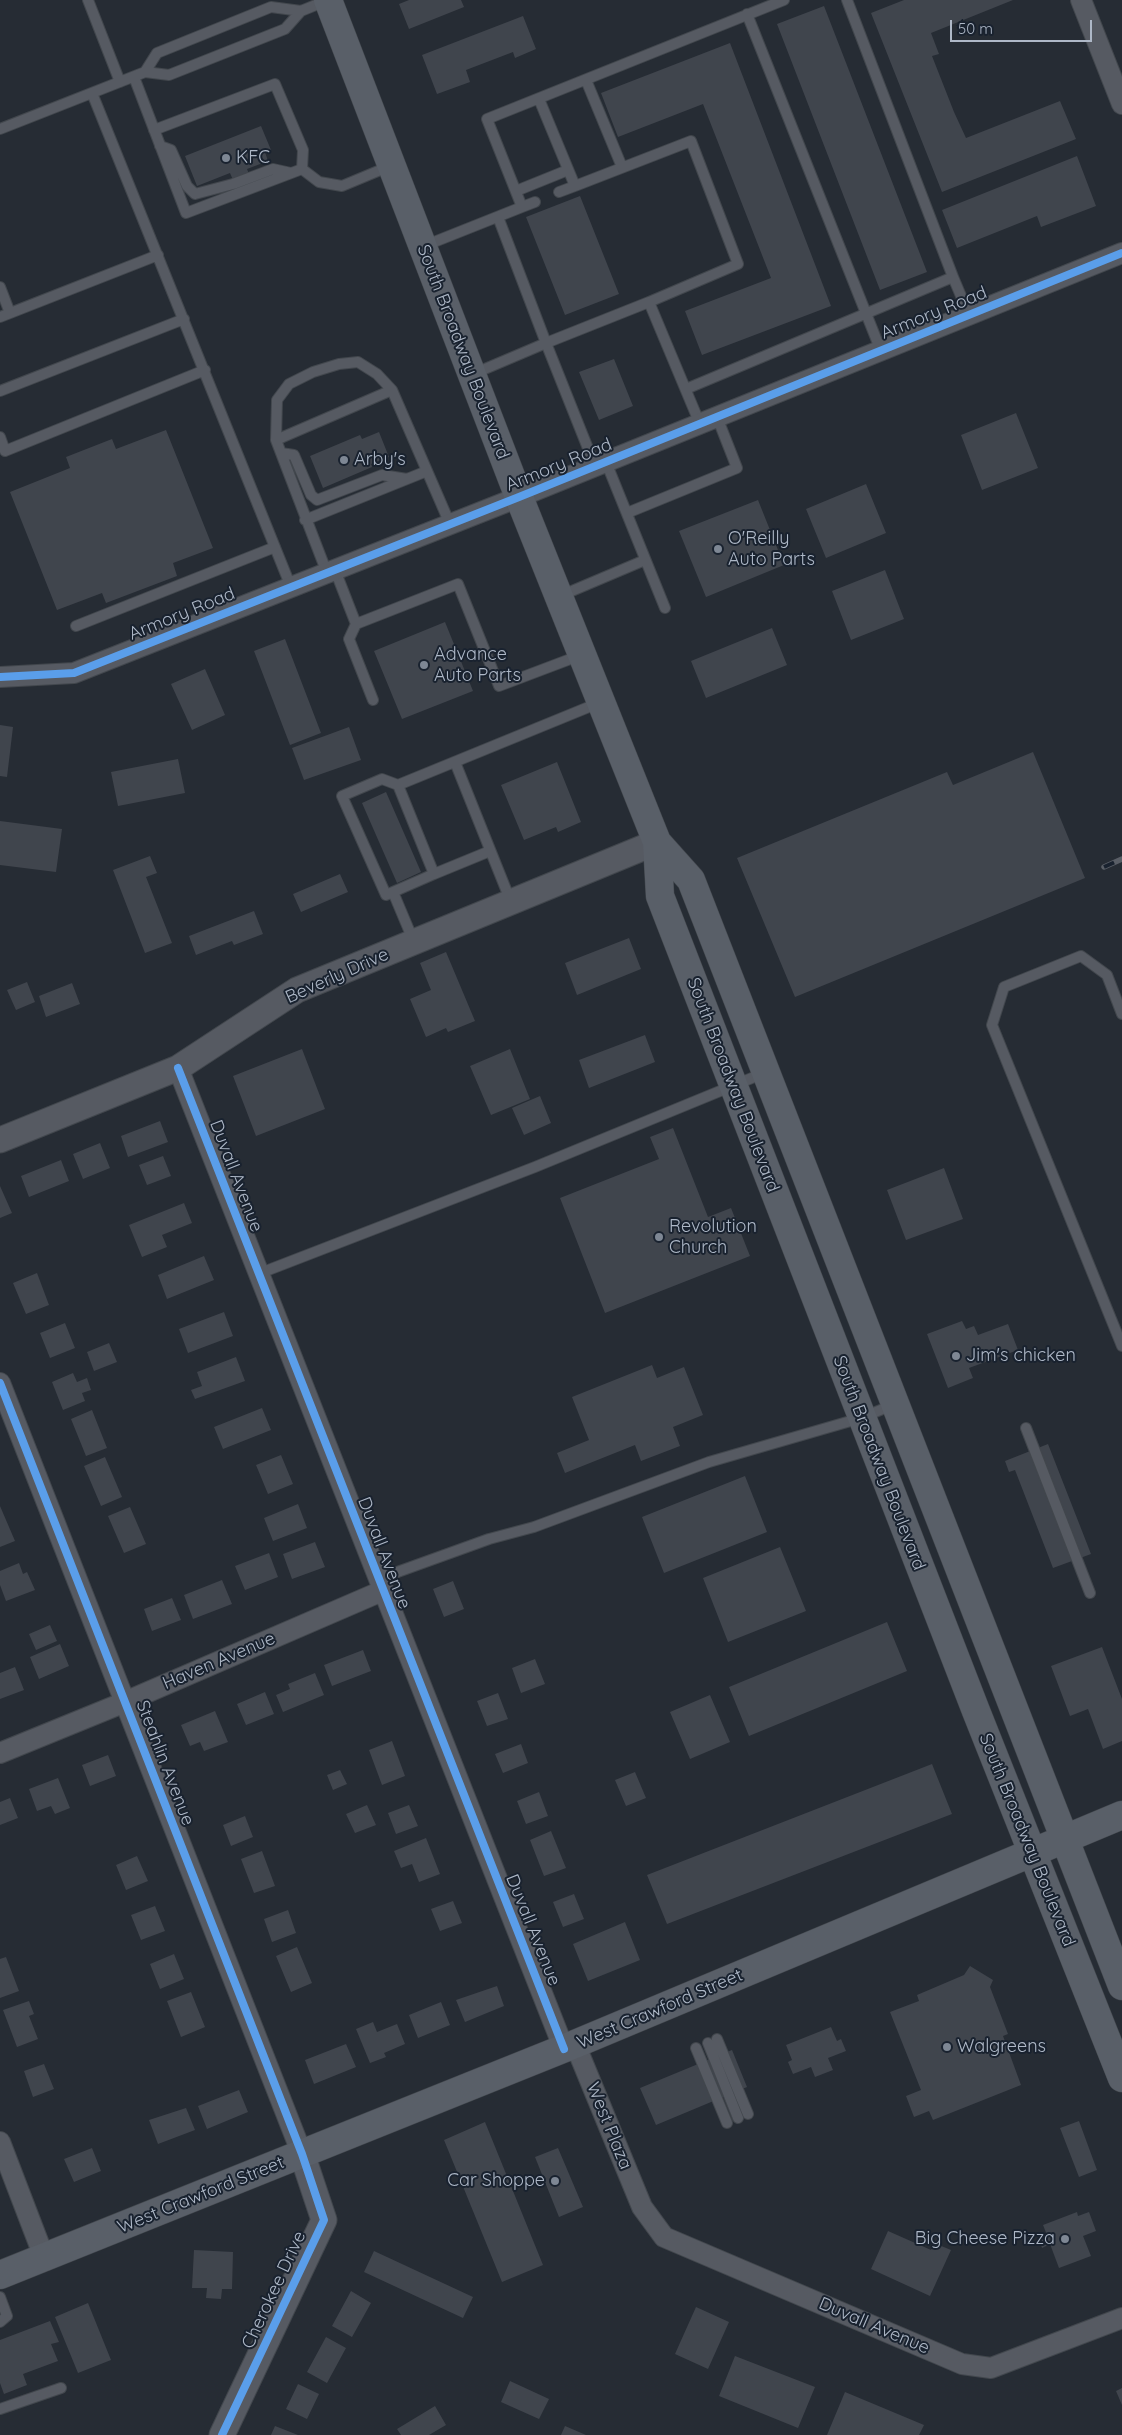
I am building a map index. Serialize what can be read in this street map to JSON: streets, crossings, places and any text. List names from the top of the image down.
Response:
{
  "streets": {
    "main road": ["South Broadway Boulevard", "West Crawford Street"],
    "street": [
      "Armory Road",
      "Beverly Drive",
      "Duvall Avenue",
      "Haven Avenue",
      "Steahlin Avenue",
      "West Plaza",
      "Cherokee Drive"
    ]
  },
  "crossings": [
    ["Armory Road", "South Broadway Boulevard"],
    ["South Broadway Boulevard", "Beverly Drive"],
    ["South Broadway Boulevard", "West Crawford Street"],
    ["Beverly Drive", "Duvall Avenue"],
    ["Duvall Avenue", "Haven Avenue"],
    ["Duvall Avenue", "West Crawford Street"],
    ["Duvall Avenue", "West Plaza"],
    ["Haven Avenue", "Steahlin Avenue"],
    ["Steahlin Avenue", "West Crawford Street"],
    ["Steahlin Avenue", "Cherokee Drive"],
    ["West Crawford Street", "West Plaza"],
    ["West Crawford Street", "Cherokee Drive"]
  ],
  "places": [
    "KFC",
    "Arby's",
    "O'Reilly Auto Parts",
    "Advance Auto Parts",
    "Revolution Church",
    "Jim's chicken",
    "Walgreens",
    "Car Shoppe",
    "Big Cheese Pizza"
  ],
  "scale_bar": "50 m"
}
